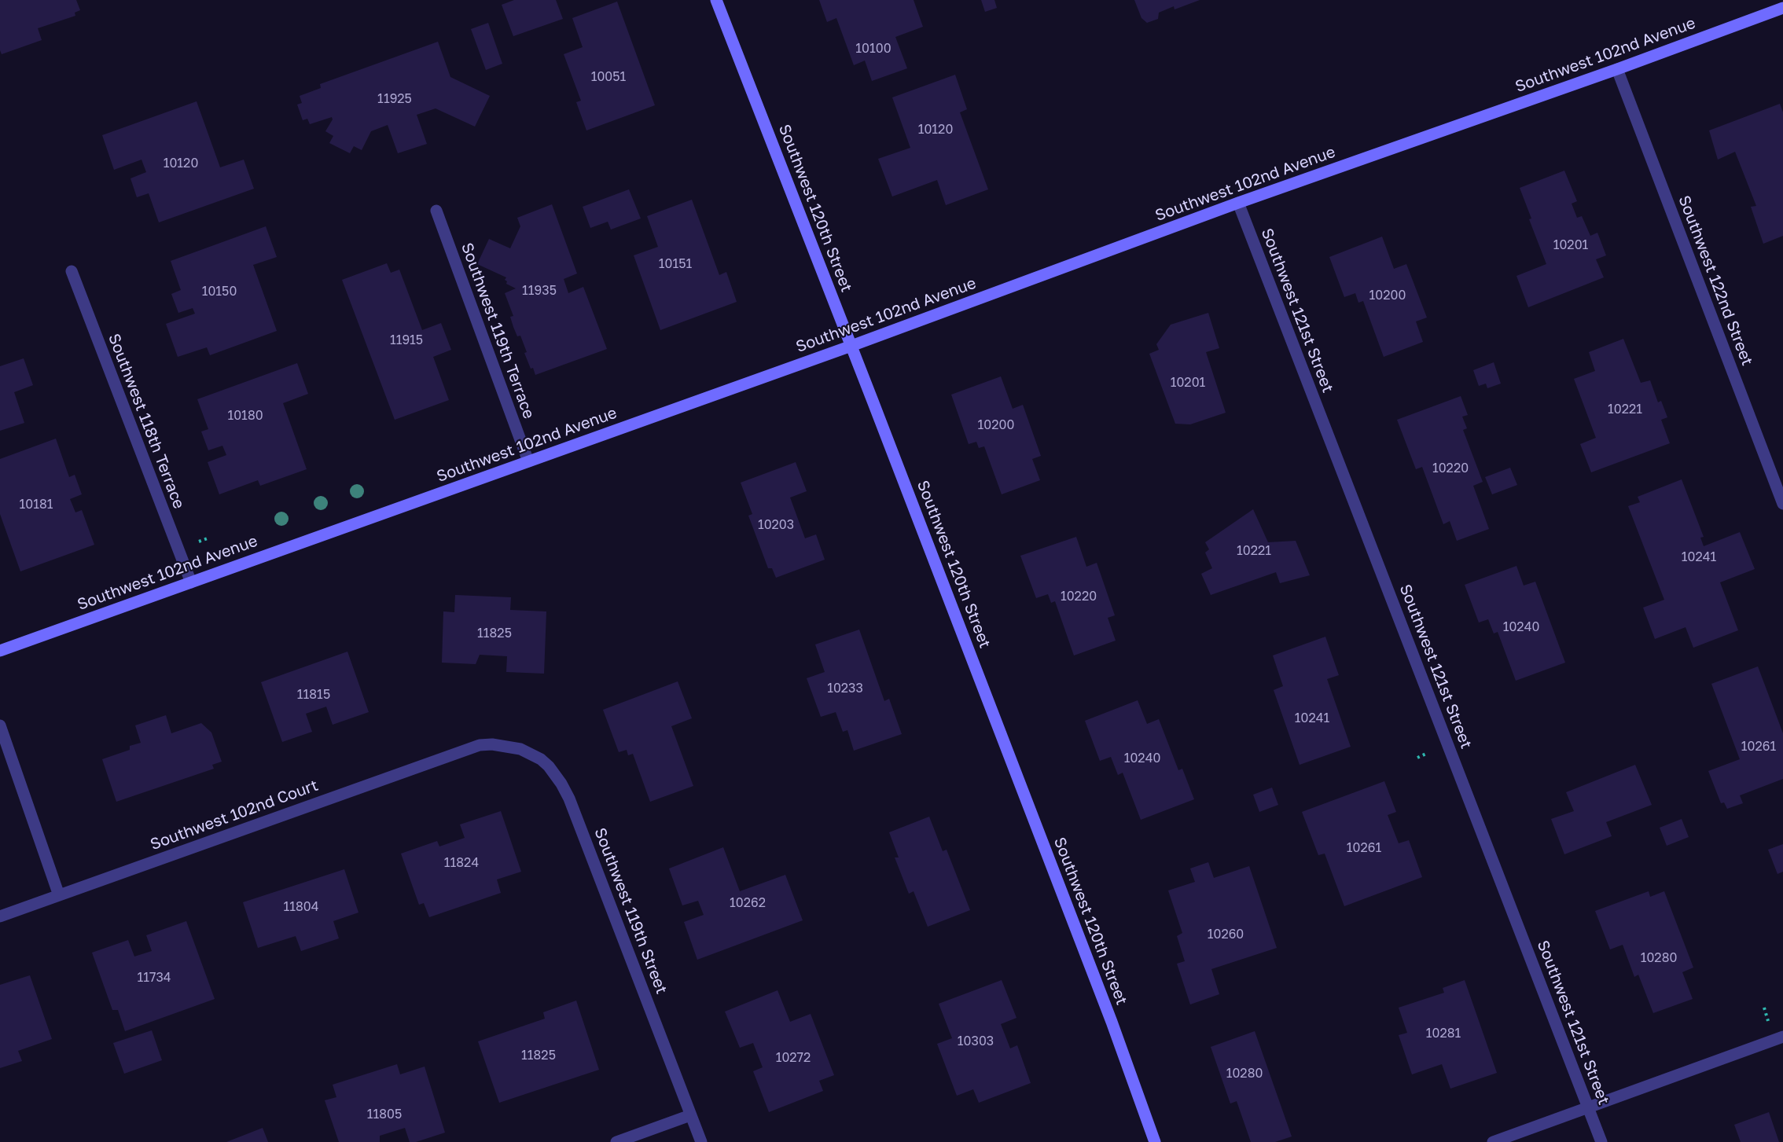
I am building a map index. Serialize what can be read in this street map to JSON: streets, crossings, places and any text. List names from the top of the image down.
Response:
{
  "streets": {
    "street": [
      "Southwest 102nd Avenue",
      "Southwest 120th Street",
      "Southwest 122nd Street",
      "Southwest 121st Street",
      "Southwest 119th Terrace",
      "Southwest 118th Terrace",
      "Southwest 102nd Court",
      "Southwest 119th Street"
    ]
  },
  "crossings": [
    ["Southwest 102nd Avenue", "Southwest 120th Street"],
    ["Southwest 102nd Avenue", "Southwest 122nd Street"],
    ["Southwest 102nd Avenue", "Southwest 121st Street"],
    ["Southwest 102nd Avenue", "Southwest 119th Terrace"],
    ["Southwest 102nd Avenue", "Southwest 118th Terrace"],
    ["Southwest 102nd Court", "Southwest 119th Street"]
  ],
  "house_numbers": [
    "10100",
    "10051",
    "11925",
    "10120",
    "10120",
    "10201",
    "10151",
    "11935",
    "10150",
    "10200",
    "11915",
    "10201",
    "10221",
    "10180",
    "10200",
    "10220",
    "10181",
    "10203",
    "10221",
    "10241",
    "10220",
    "10240",
    "11825",
    "10233",
    "11815",
    "10241",
    "10261",
    "10240",
    "10261",
    "11824",
    "10262",
    "11804",
    "10260",
    "10280",
    "11734",
    "10281",
    "10303",
    "11825",
    "10272",
    "10280",
    "11805"
  ]
}
